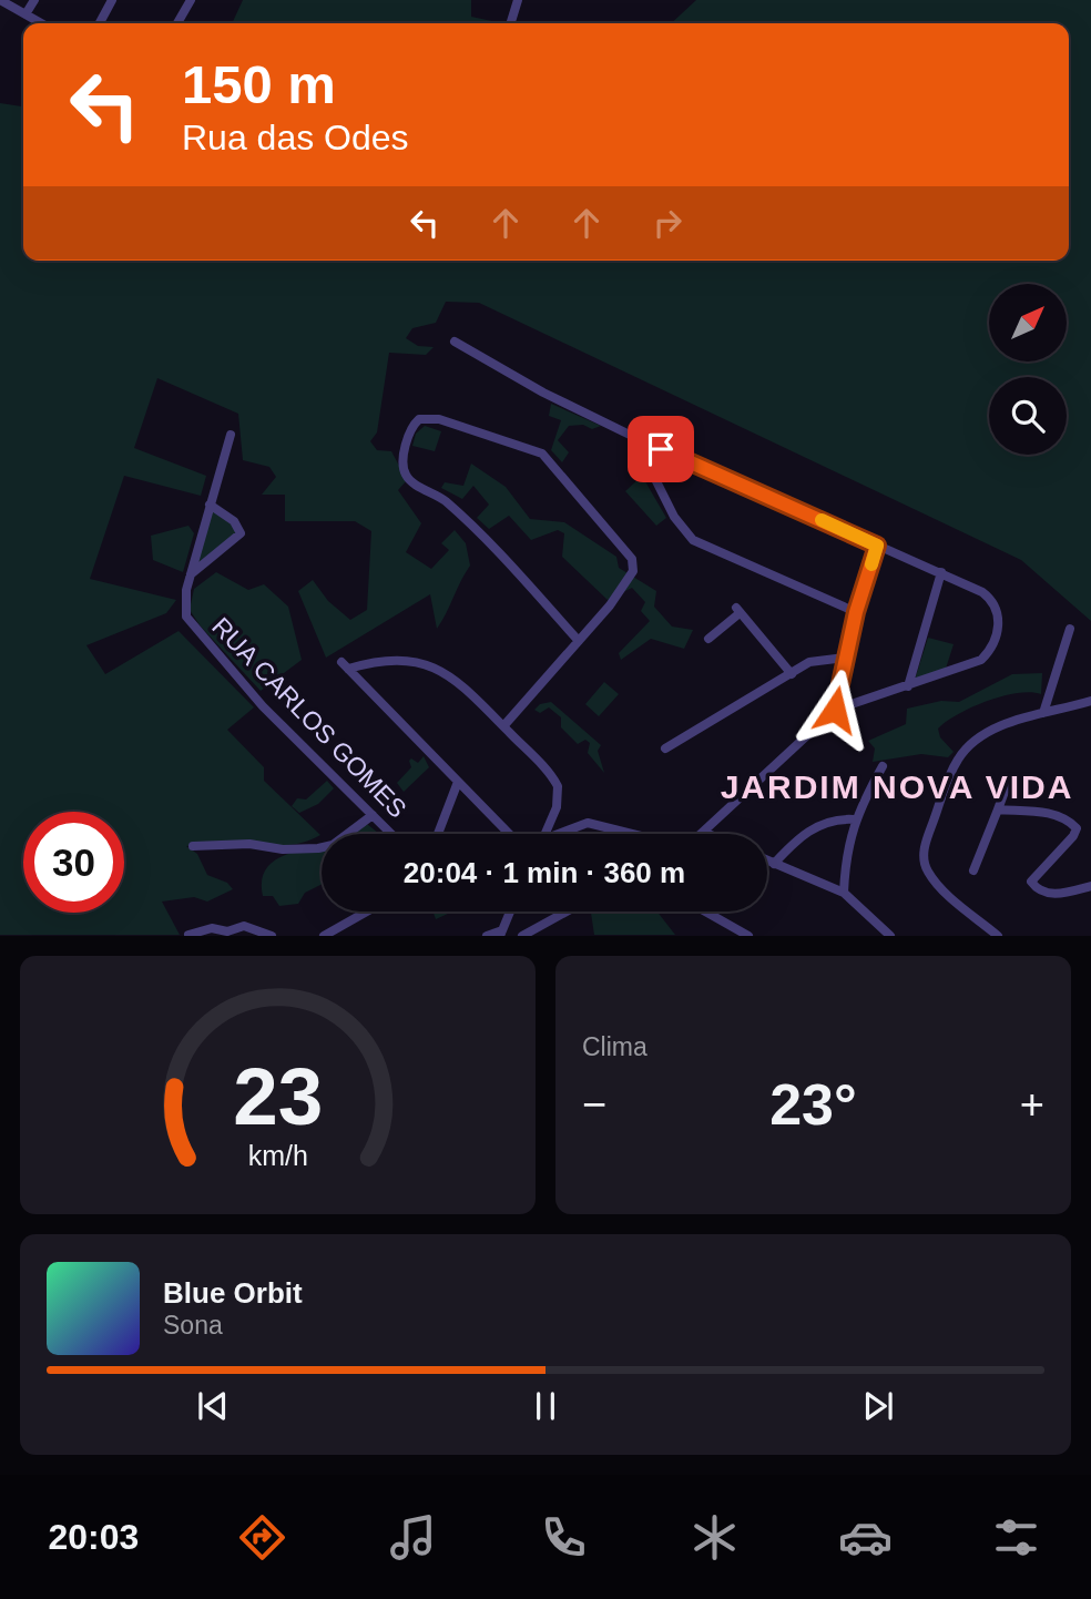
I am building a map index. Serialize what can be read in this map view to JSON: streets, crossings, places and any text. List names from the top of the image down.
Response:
{
  "streets": {
    "street": ["RUA CARLOS GOMES"]
  },
  "districts": ["JARDIM NOVA VIDA"],
  "north": "top right",
  "page": {
    "turn": ["150 m", "Rua das Odes"],
    "limit": "30",
    "trip": "20:04 · 1 min · 360 m",
    "tile": "Clima",
    "heat": ["−", "23°", "+"],
    "song": ["Blue Orbit", "Sona"],
    "tabs": "20:03",
    "gauge": ["23", "km/h"]
  }
}
